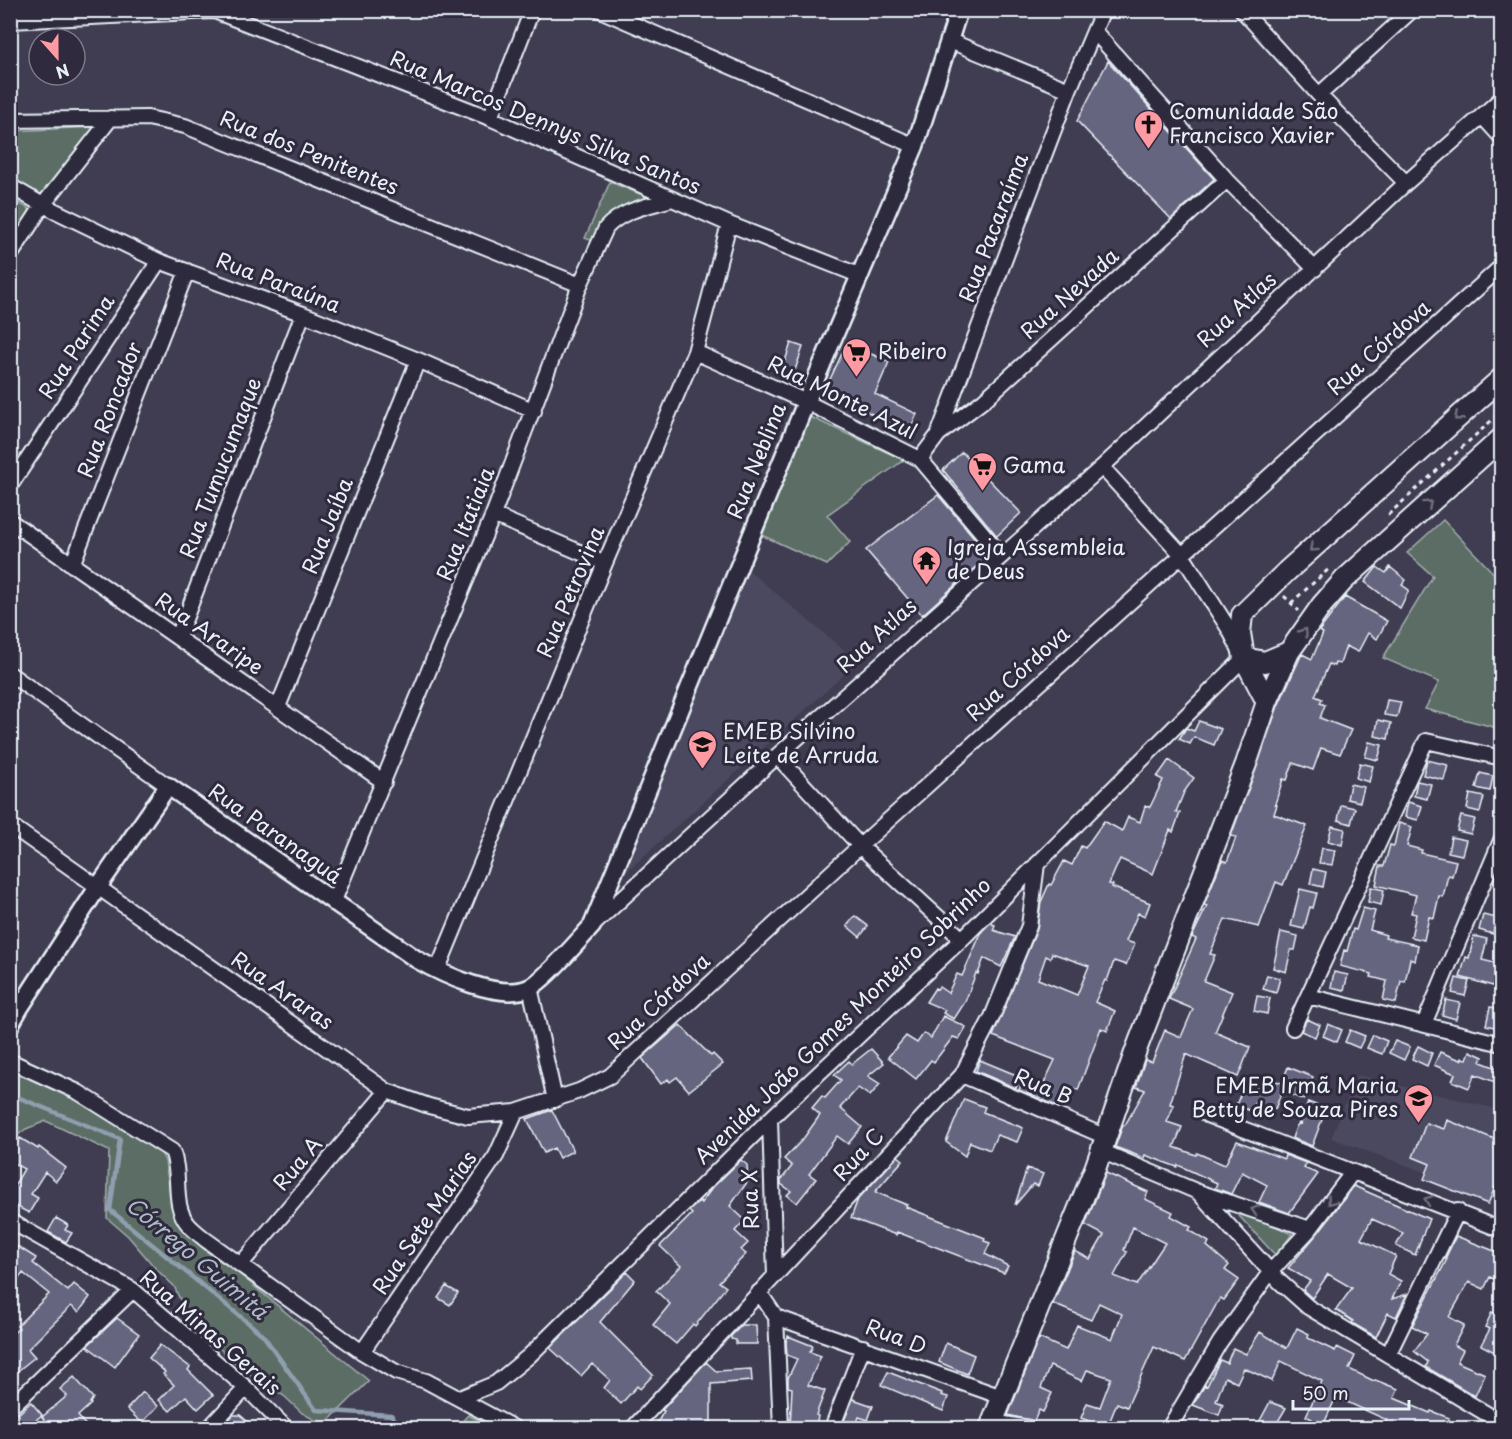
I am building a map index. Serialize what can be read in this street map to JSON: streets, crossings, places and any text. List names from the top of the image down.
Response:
{
  "streets": {
    "street": [
      "Rua Marcos Dennys Silva Santos",
      "Rua dos Penitentes",
      "Rua Pacaraíma",
      "Rua Paraúna",
      "Rua Nevada",
      "Rua Atlas",
      "Rua Parima",
      "Rua Córdova",
      "Rua Monte Azul",
      "Rua Roncador",
      "Rua Neblina",
      "Rua Tumucumaque",
      "Rua Itatiaia",
      "Rua Jaíba",
      "Rua Petrovina",
      "Rua Araripe",
      "Rua Paranaguá",
      "Rua Araras",
      "Avenida João Gomes Monteiro Sobrinho",
      "Rua B",
      "Rua C",
      "Rua A",
      "Rua X",
      "Rua Sete Marias",
      "Rua Minas Gerais",
      "Rua D"
    ]
  },
  "crossings": [
    ["Rua Marcos Dennys Silva Santos", "Rua Neblina"],
    ["Rua Marcos Dennys Silva Santos", "Rua Itatiaia"],
    ["Rua Marcos Dennys Silva Santos", "Rua Petrovina"],
    ["Rua dos Penitentes", "Rua Itatiaia"],
    ["Rua Pacaraíma", "Rua Nevada"],
    ["Rua Pacaraíma", "Rua Monte Azul"],
    ["Rua Paraúna", "Rua Parima"],
    ["Rua Paraúna", "Rua Roncador"],
    ["Rua Paraúna", "Rua Tumucumaque"],
    ["Rua Paraúna", "Rua Itatiaia"],
    ["Rua Paraúna", "Rua Jaíba"],
    ["Rua Atlas", "Rua Monte Azul"],
    ["Rua Atlas", "Rua Neblina"],
    ["Rua Atlas", "Rua Paranaguá"],
    ["Rua Córdova", "Rua Araras"],
    ["Rua Monte Azul", "Rua Neblina"],
    ["Rua Monte Azul", "Rua Petrovina"],
    ["Rua Roncador", "Rua Araripe"],
    ["Rua Tumucumaque", "Rua Araripe"],
    ["Rua Itatiaia", "Rua Araripe"],
    ["Rua Itatiaia", "Rua Paranaguá"],
    ["Rua Jaíba", "Rua Araripe"],
    ["Rua Petrovina", "Rua Paranaguá"],
    ["Rua Araras", "Rua A"],
    ["Rua Araras", "Rua Sete Marias"],
    ["Avenida João Gomes Monteiro Sobrinho", "Rua C"],
    ["Avenida João Gomes Monteiro Sobrinho", "Rua X"],
    ["Rua B", "Rua C"],
    ["Rua C", "Rua X"]
  ],
  "water": ["Córrego Guimitá"],
  "places": {
    "church": ["Comunidade São Francisco Xavier"],
    "supermarket": ["Ribeiro", "Gama"],
    "temple": ["Igreja Assembleia de Deus"],
    "school or university": ["EMEB Silvino Leite de Arruda", "EMEB Irmã Maria Betty de Souza Pires"]
  },
  "scale_bar": "50 m",
  "north": "bottom"
}
